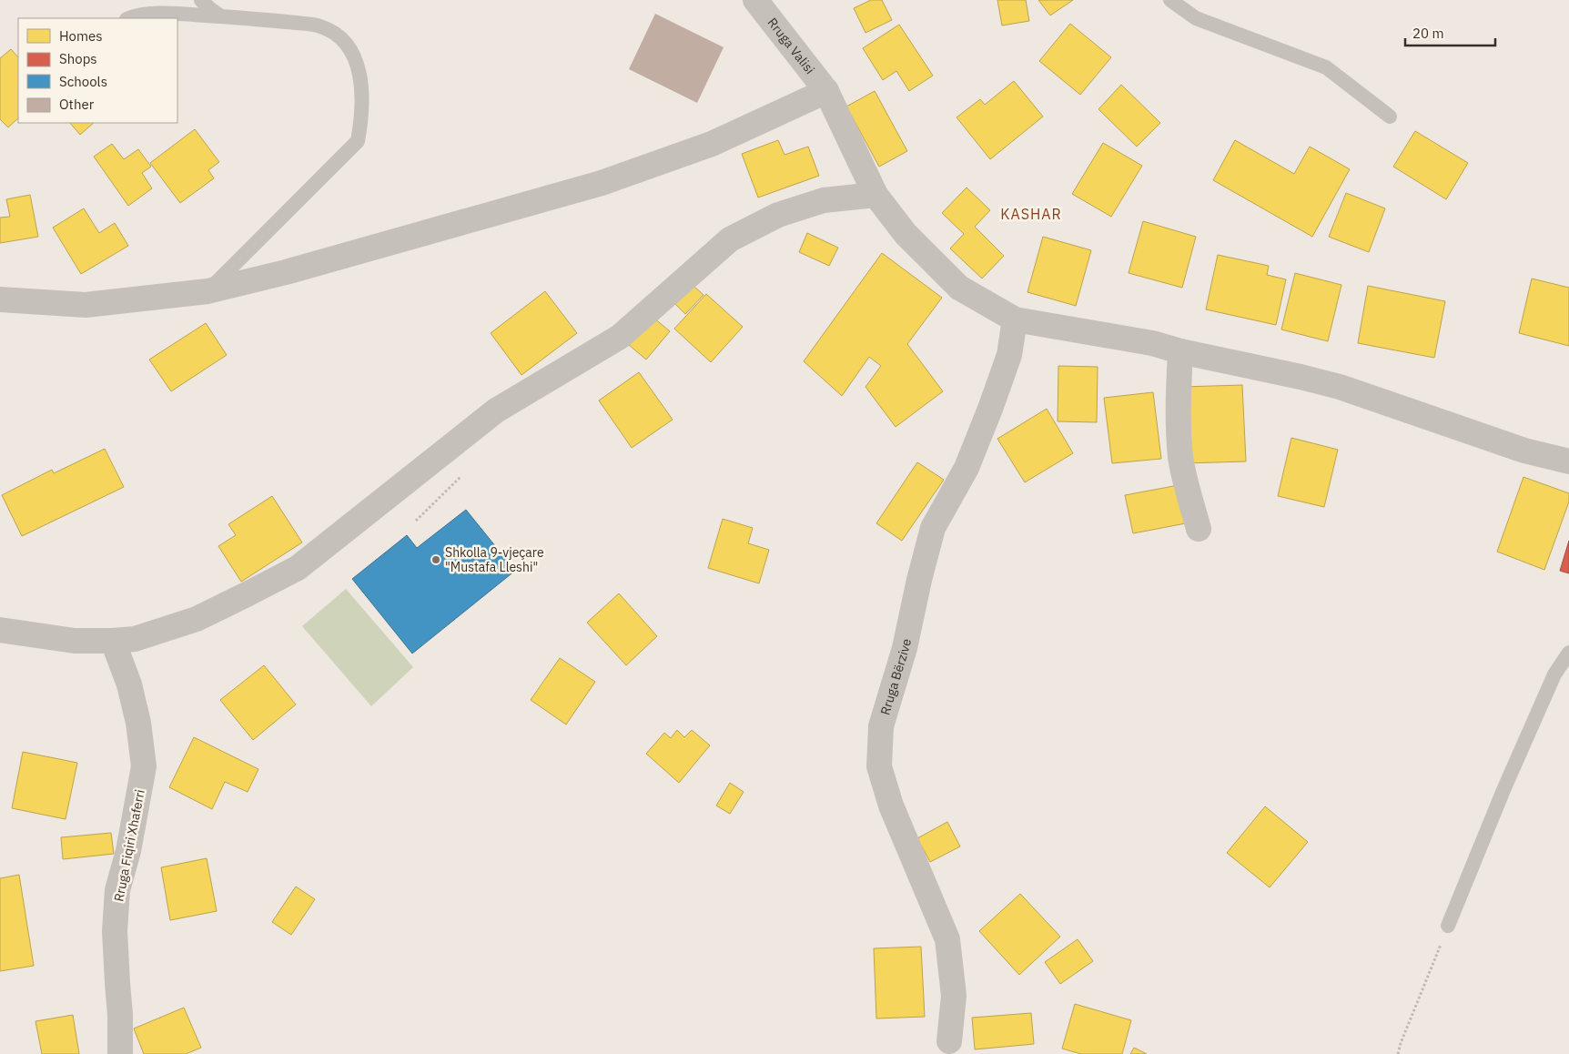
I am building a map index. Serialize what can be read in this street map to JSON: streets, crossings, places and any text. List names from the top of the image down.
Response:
{
  "streets": {
    "street": ["Rruga Valisi", "Rruga Bërzive", "Rruga Fiqiri Xhaferri"]
  },
  "crossings": [
    ["Rruga Valisi", "Rruga Bërzive"]
  ],
  "districts": ["KASHAR"],
  "places": ["Shkolla 9-vjeçare \"Mustafa Lleshi\""],
  "legend": [
    "Homes",
    "Shops",
    "Schools",
    "Other"
  ],
  "scale_bar": "20 m"
}
